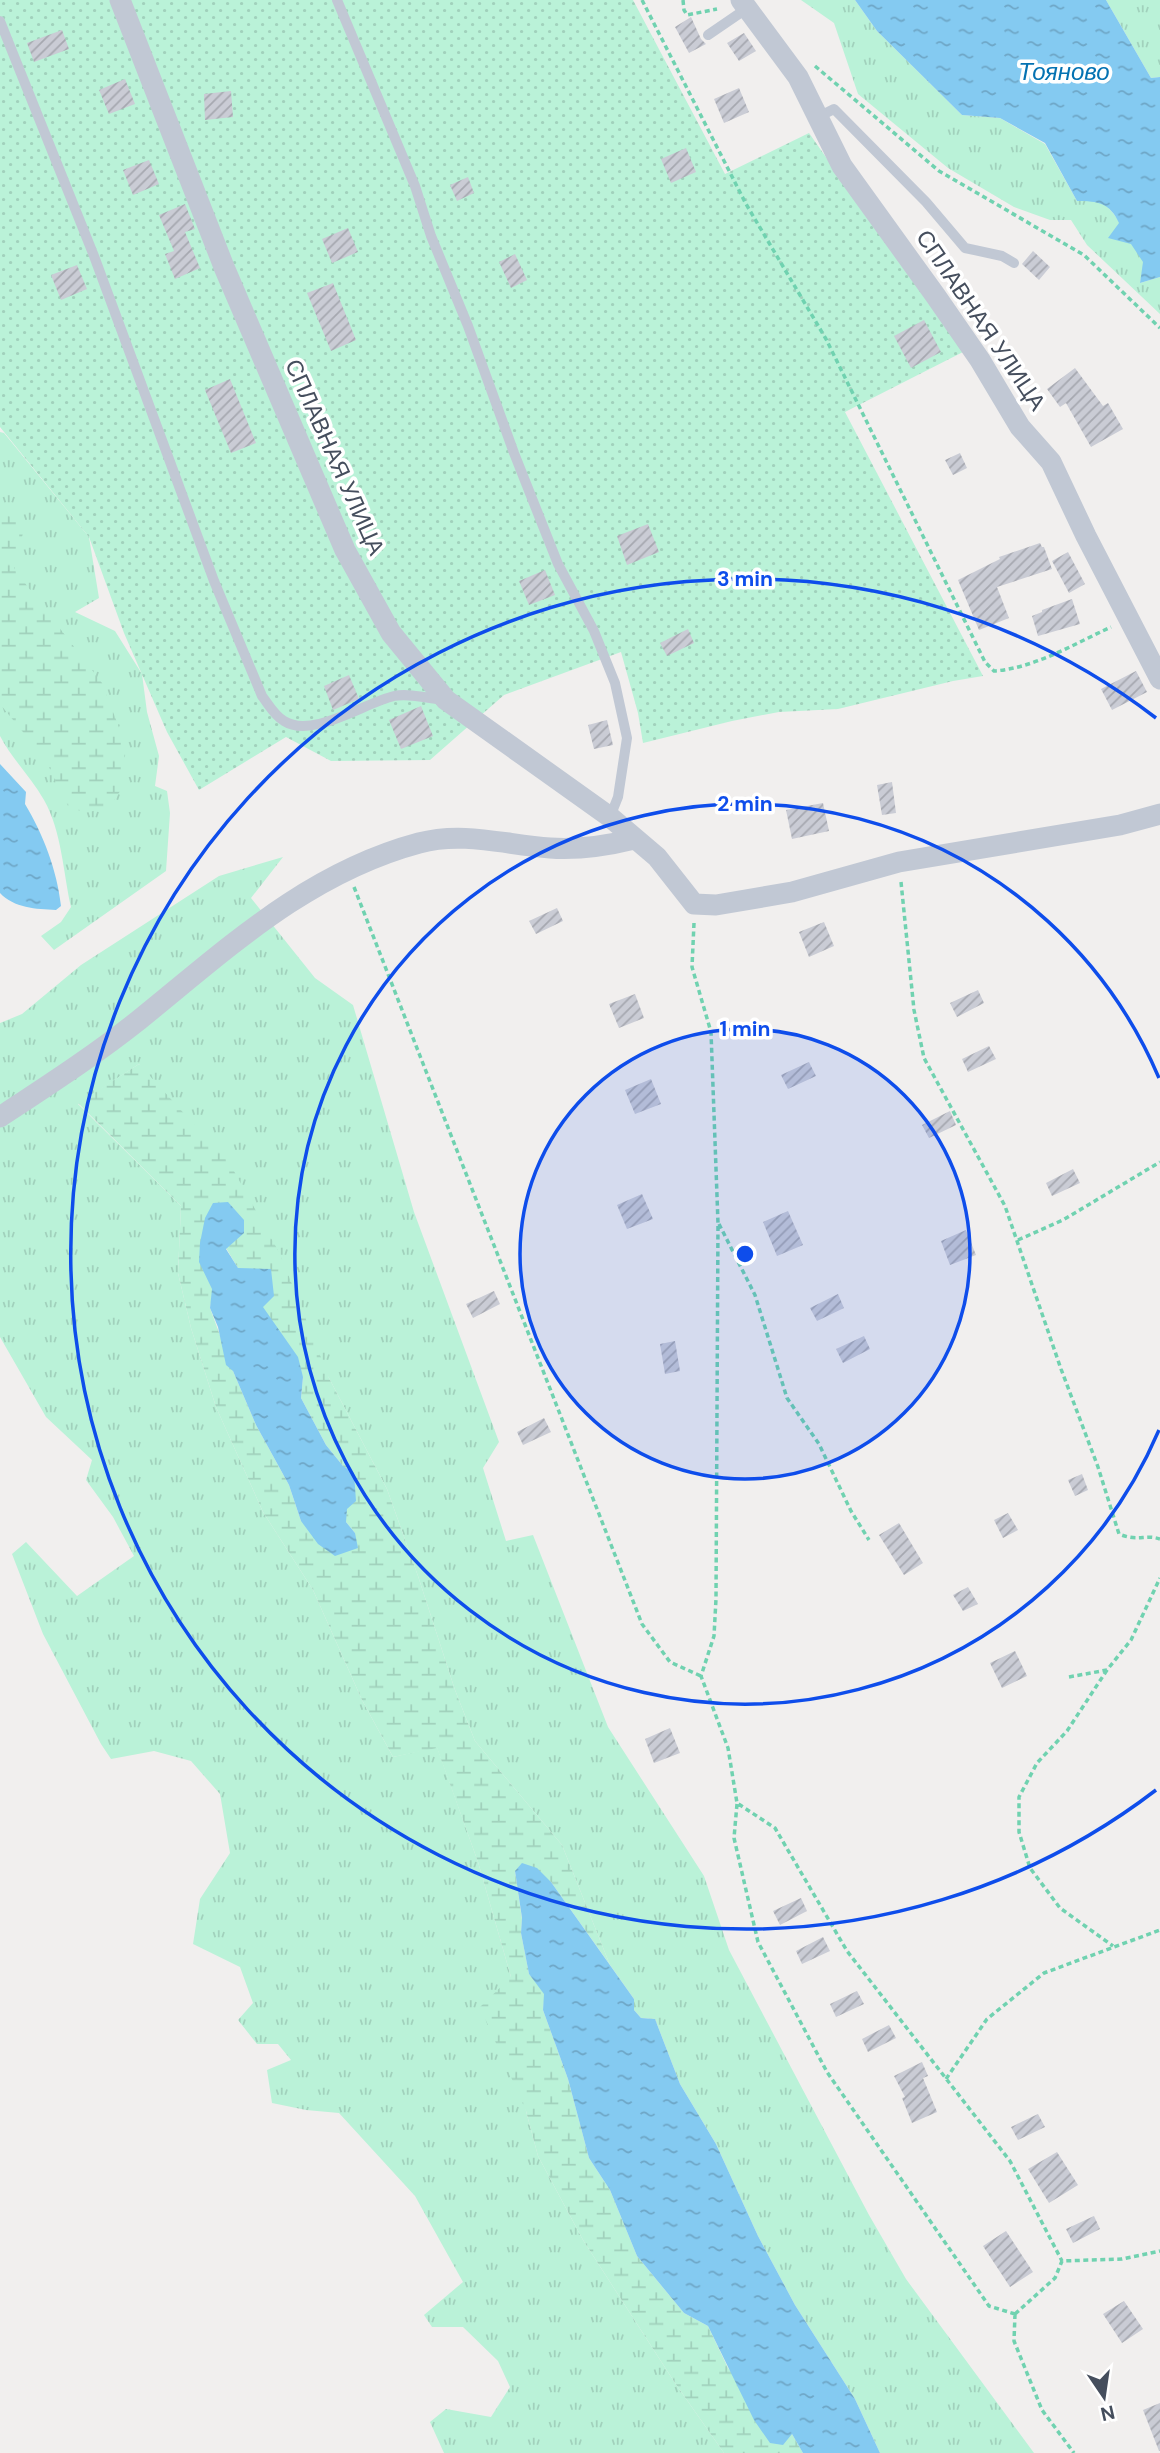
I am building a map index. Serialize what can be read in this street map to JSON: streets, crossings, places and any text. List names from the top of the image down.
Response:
{
  "streets": {
    "street": ["СПЛАВНАЯ УЛИЦА"]
  },
  "water": ["Тояново"],
  "north": "bottom",
  "rings": ["3 min", "2 min", "1 min"]
}
